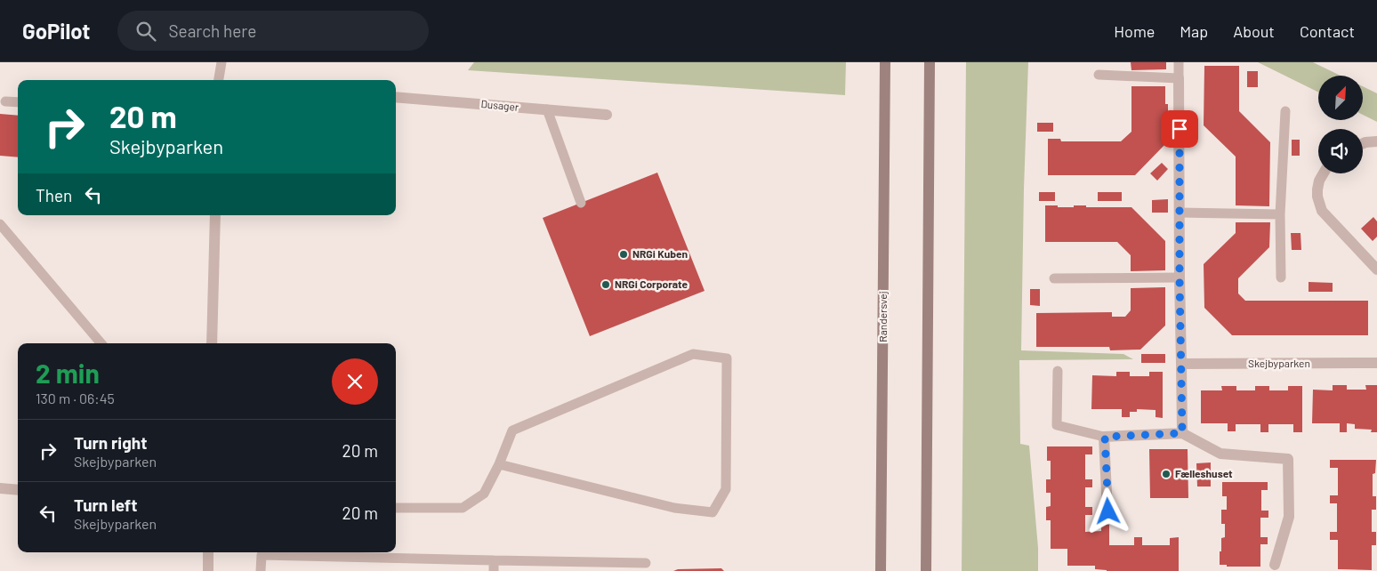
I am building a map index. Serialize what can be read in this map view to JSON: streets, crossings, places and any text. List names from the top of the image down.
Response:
{
  "streets": {
    "main road": ["Randersvej"],
    "street": ["Dusager", "Skejbyparken"]
  },
  "places": ["NRGi Kuben", "NRGi Corporate", "Fælleshuset"],
  "north": "top right",
  "page": {
    "header": "GoPilot",
    "search": "Search here",
    "nav": [
      "Home",
      "Map",
      "About",
      "Contact"
    ],
    "turn": ["20 m", "Skejbyparken"],
    "then": "Then",
    "heading": ["2 min", "130 m · 06:45"],
    "list": [
      {
        "name": "Turn right",
        "note": "Skejbyparken",
        "value": "20 m"
      },
      {
        "name": "Turn left",
        "note": "Skejbyparken",
        "value": "20 m"
      }
    ]
  }
}
